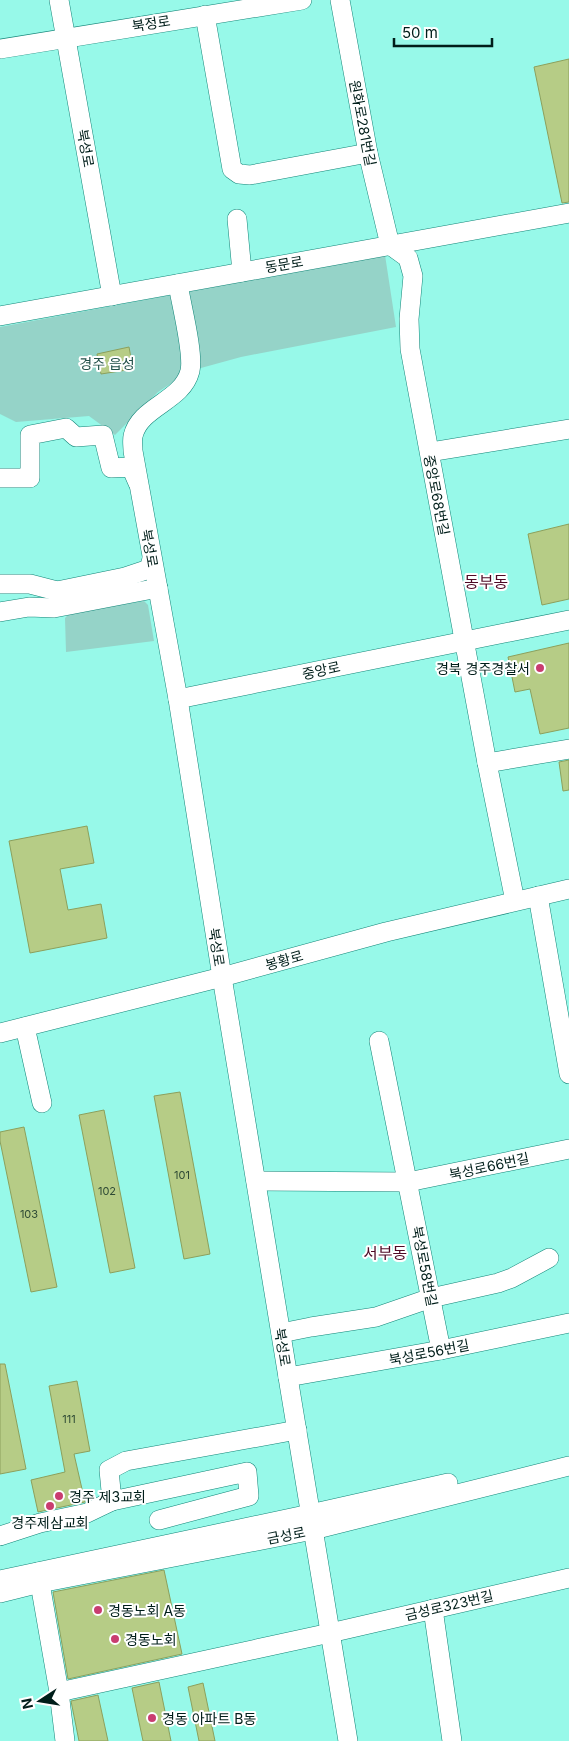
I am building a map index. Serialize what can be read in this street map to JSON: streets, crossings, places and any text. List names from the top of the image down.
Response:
{
  "streets": {
    "street": [
      "북정로",
      "원화로281번길",
      "북성로",
      "동문로",
      "중앙로68번길",
      "중앙로",
      "봉황로",
      "북성로66번길",
      "북성로58번길",
      "북성로56번길",
      "금성로",
      "금성로323번길"
    ]
  },
  "crossings": [
    ["북정로", "북성로"],
    ["원화로281번길", "동문로"],
    ["원화로281번길", "중앙로68번길"],
    ["북성로", "동문로"],
    ["북성로", "중앙로"],
    ["북성로", "봉황로"],
    ["북성로", "북성로66번길"],
    ["북성로", "북성로56번길"],
    ["북성로", "금성로"],
    ["북성로", "금성로323번길"],
    ["동문로", "중앙로68번길"],
    ["중앙로68번길", "중앙로"],
    ["북성로66번길", "북성로58번길"],
    ["북성로58번길", "북성로56번길"]
  ],
  "districts": ["동부동", "서부동"],
  "parks": ["경주 읍성"],
  "places": [
    "경북 경주경찰서",
    "경주 제3교회",
    "경주제삼교회",
    "경동노회 A동",
    "경동노회",
    "경동 아파트 B동"
  ],
  "house_numbers": [
    "101",
    "102",
    "103",
    "111"
  ],
  "scale_bar": "50 m",
  "north": "left"
}
